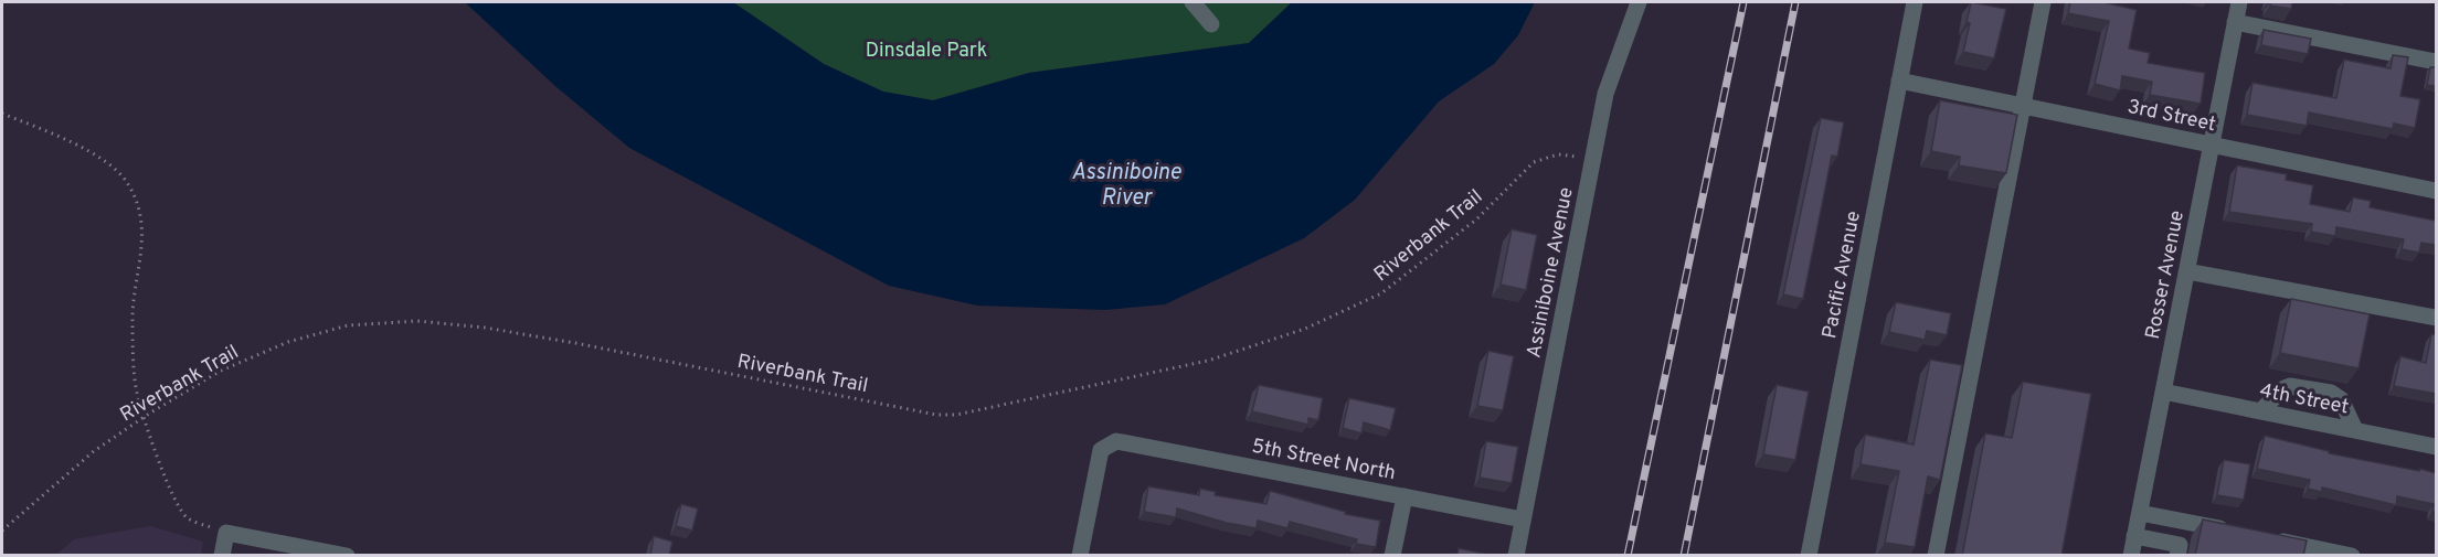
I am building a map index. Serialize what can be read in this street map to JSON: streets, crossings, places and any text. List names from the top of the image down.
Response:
{
  "streets": {
    "street": [
      "3rd Street",
      "Assiniboine Avenue",
      "Pacific Avenue",
      "Rosser Avenue",
      "4th Street",
      "5th Street North"
    ],
    "path": ["Riverbank Trail"]
  },
  "crossings": [
    ["3rd Street", "Pacific Avenue"],
    ["3rd Street", "Rosser Avenue"],
    ["Riverbank Trail", "Assiniboine Avenue"],
    ["Assiniboine Avenue", "5th Street North"],
    ["Rosser Avenue", "4th Street"]
  ],
  "water": ["Assiniboine River"],
  "parks": ["Dinsdale Park"]
}
